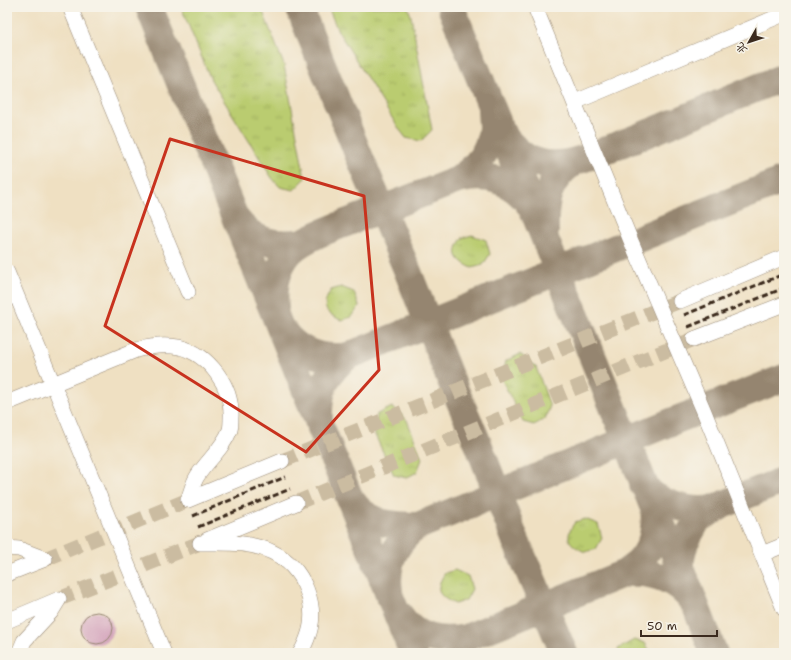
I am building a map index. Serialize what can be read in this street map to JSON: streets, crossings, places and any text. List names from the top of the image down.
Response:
{
  "scale_bar": "50 m",
  "north": "bottom left"
}
